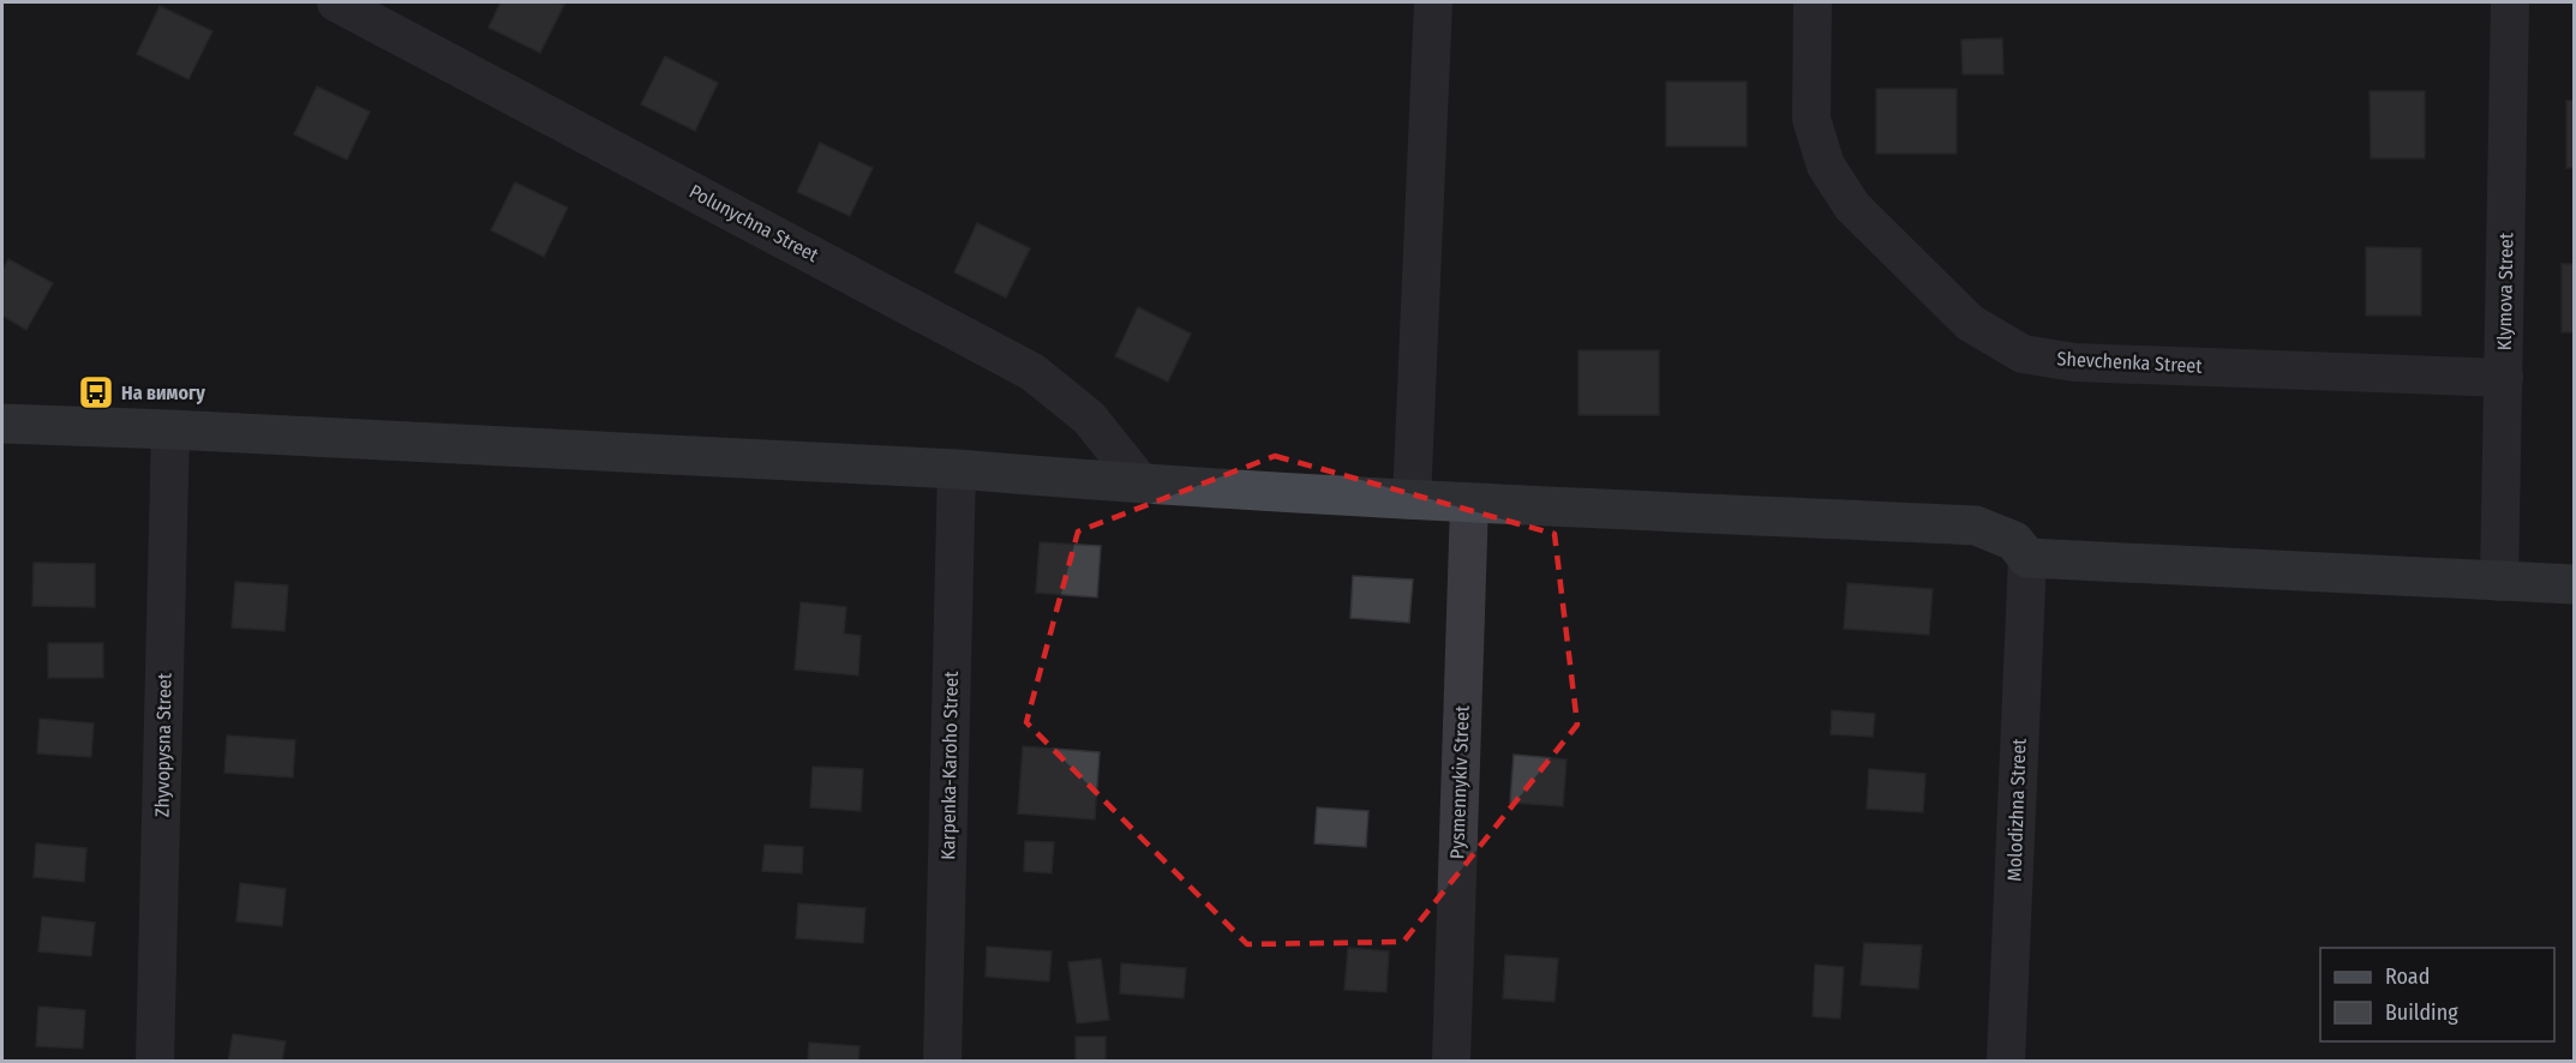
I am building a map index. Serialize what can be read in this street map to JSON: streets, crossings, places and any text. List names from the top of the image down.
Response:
{
  "streets": {
    "street": [
      "Polunychna Street",
      "Klymova Street",
      "Shevchenka Street",
      "Zhyvopysna Street",
      "Karpenka-Karoho Street",
      "Pysmennykiv Street",
      "Molodizhna Street"
    ]
  },
  "crossings": [
    ["Klymova Street", "Shevchenka Street"]
  ],
  "places": {
    "bus stop": ["На вимогу"]
  },
  "legend": ["Road", "Building"]
}
